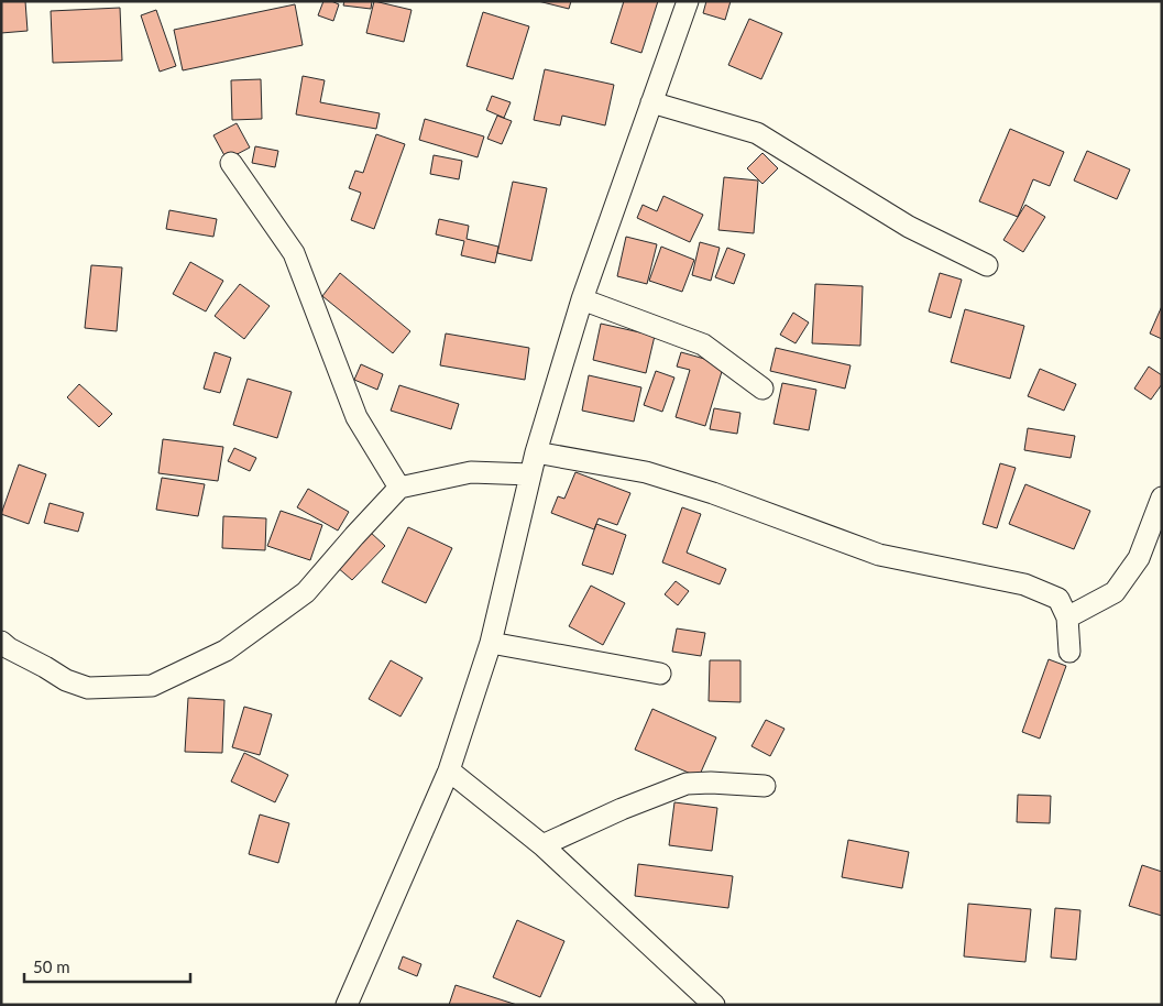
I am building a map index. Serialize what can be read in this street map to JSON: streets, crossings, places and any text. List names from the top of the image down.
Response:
{
  "scale_bar": "50 m"
}
